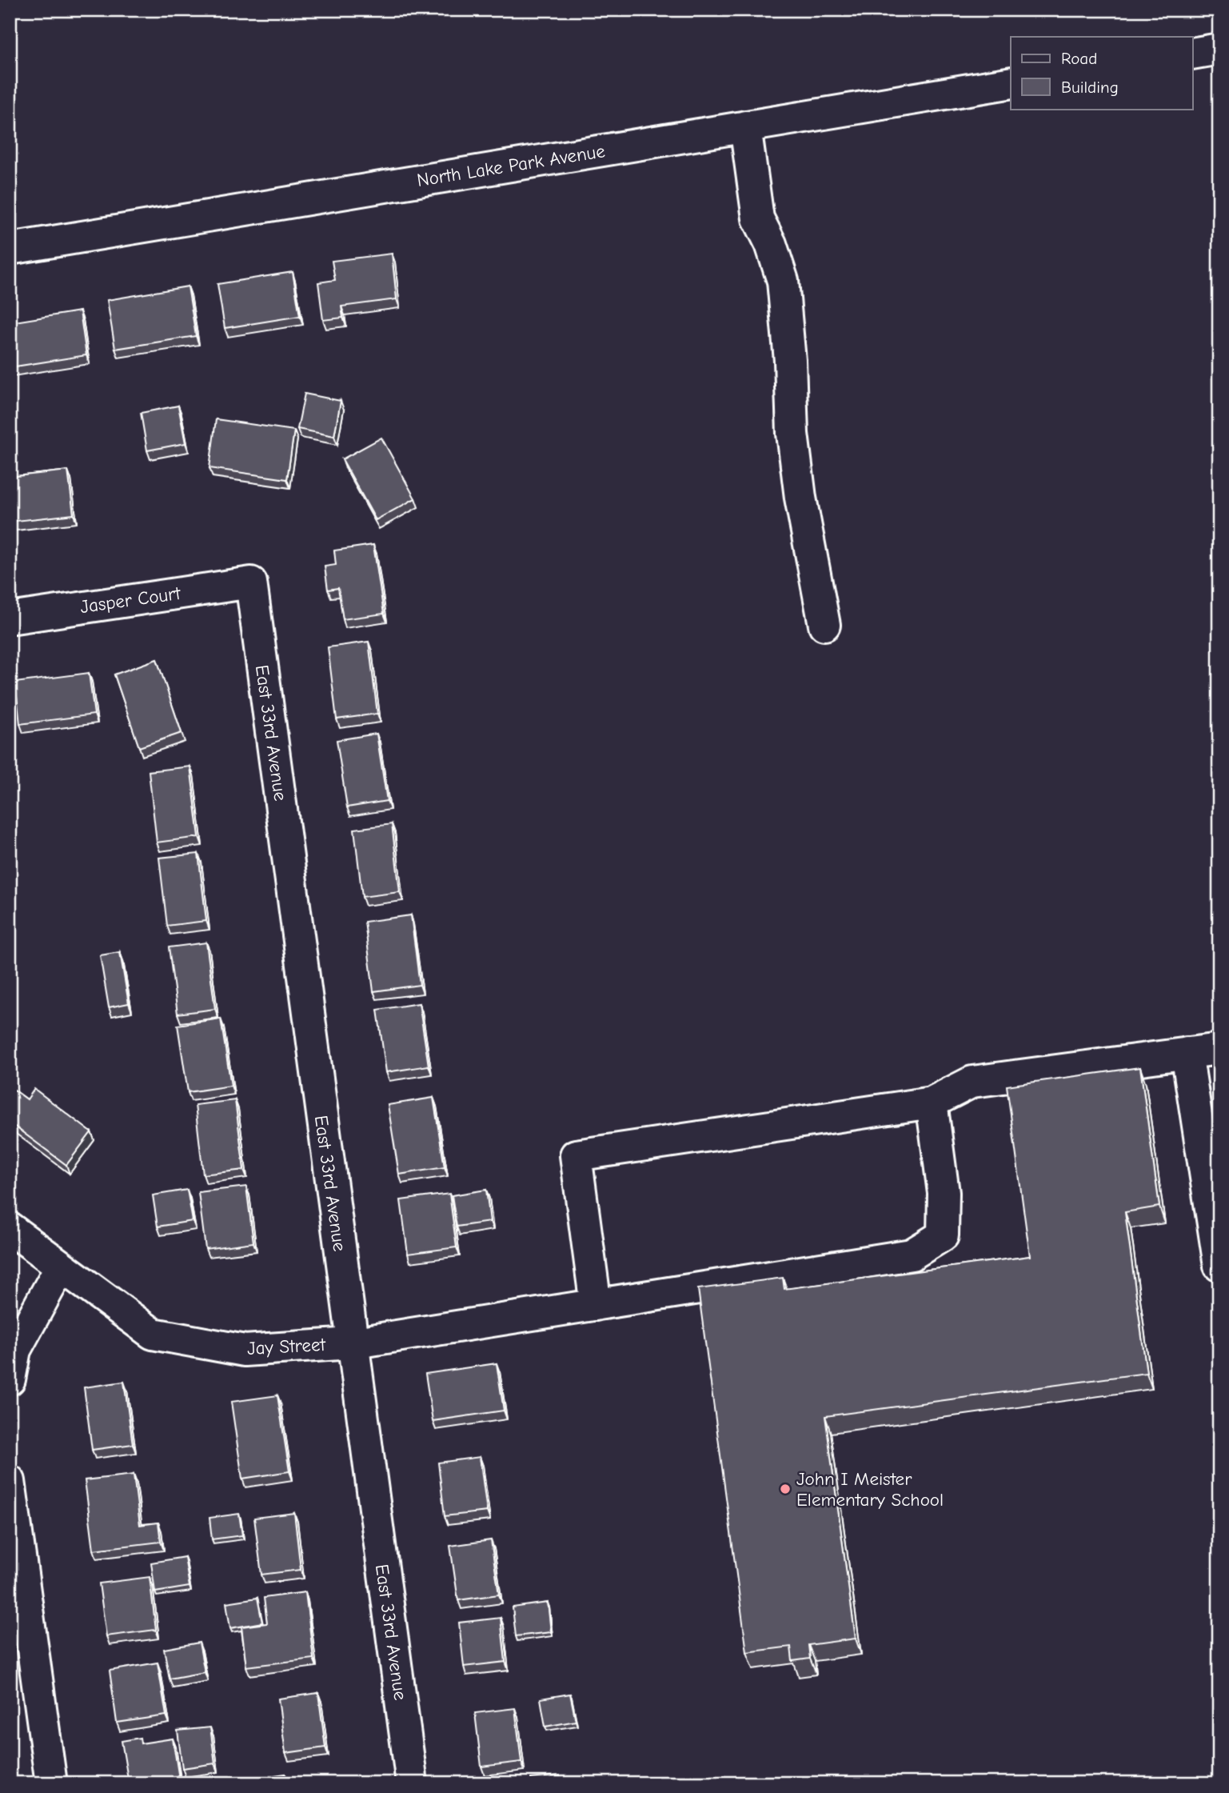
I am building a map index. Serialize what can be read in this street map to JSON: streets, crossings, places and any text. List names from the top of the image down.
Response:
{
  "streets": {
    "street": [
      "North Lake Park Avenue",
      "Jasper Court",
      "East 33rd Avenue",
      "Jay Street"
    ]
  },
  "crossings": [
    ["Jasper Court", "East 33rd Avenue"],
    ["East 33rd Avenue", "Jay Street"]
  ],
  "places": ["John I Meister Elementary School"],
  "legend": ["Road", "Building"]
}
